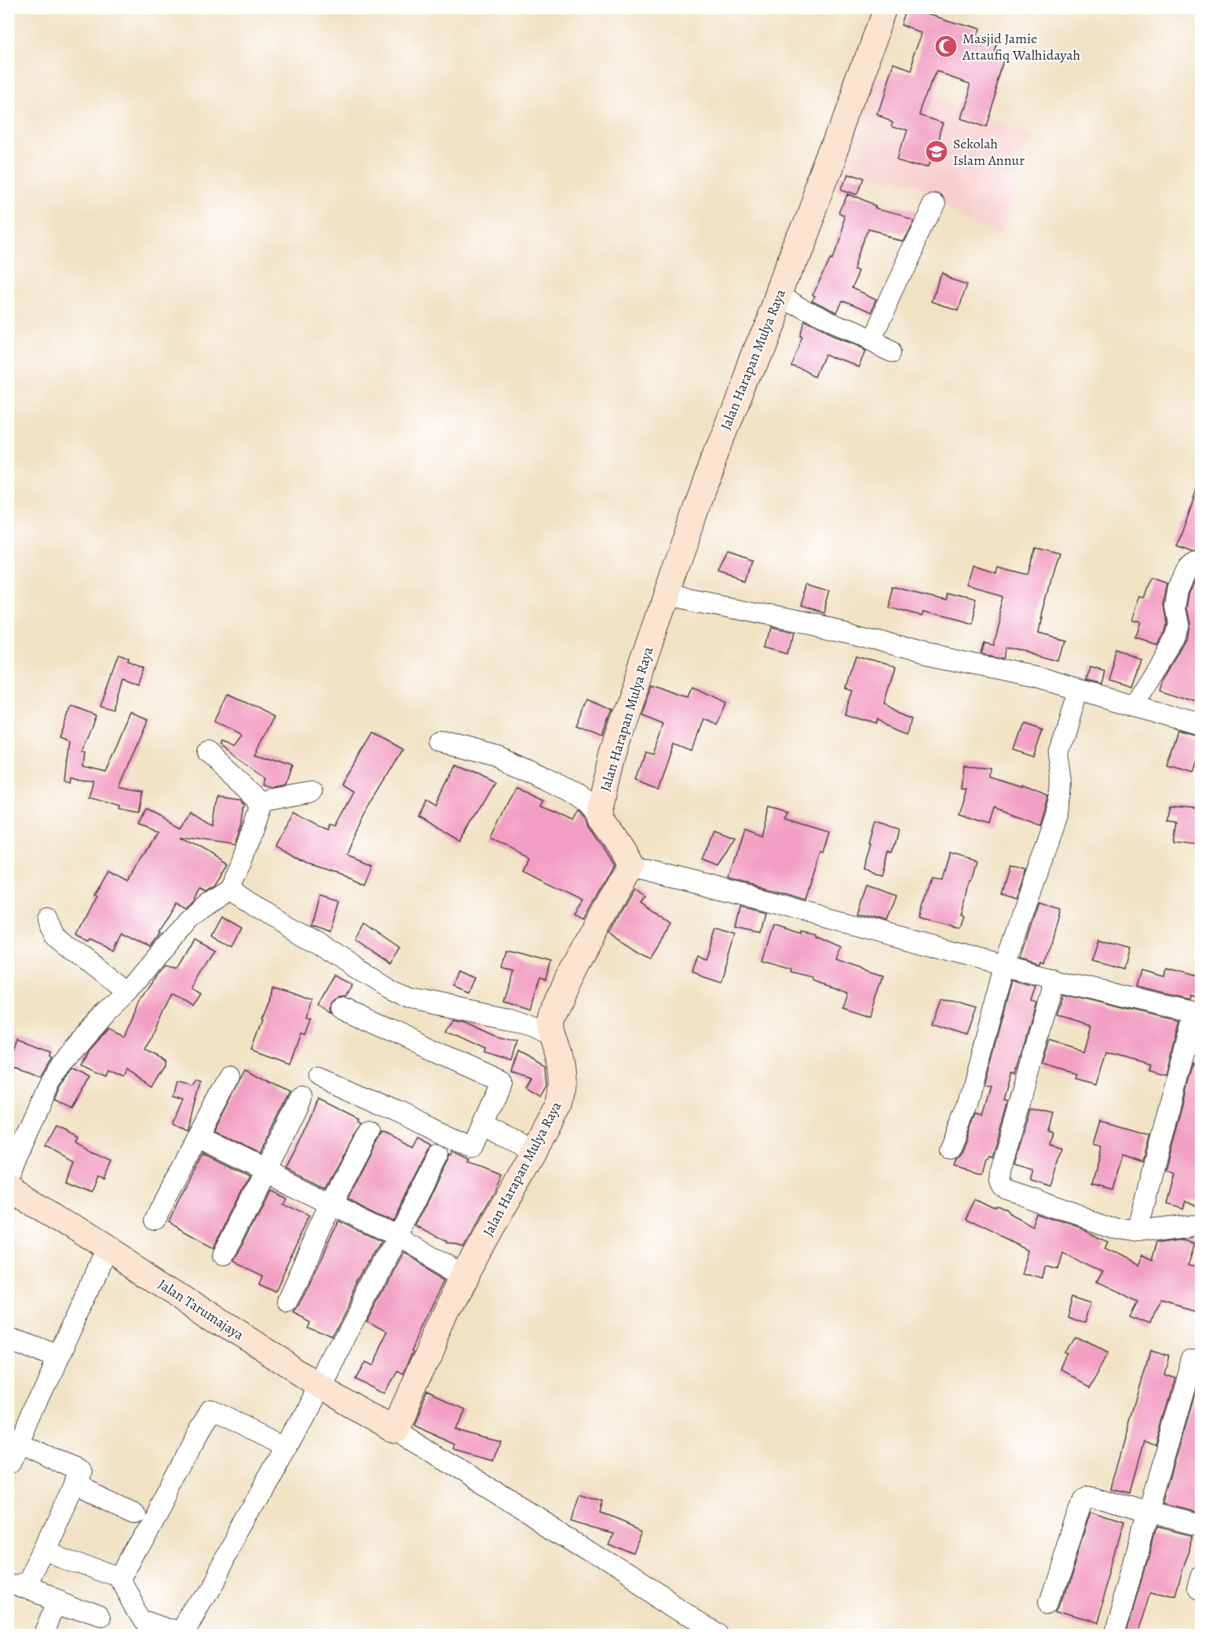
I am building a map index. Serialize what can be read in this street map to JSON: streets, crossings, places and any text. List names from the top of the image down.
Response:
{
  "streets": {
    "street": ["Jalan Harapan Mulya Raya", "Jalan Tarumajaya"]
  },
  "crossings": [
    ["Jalan Harapan Mulya Raya", "Jalan Tarumajaya"]
  ],
  "places": {
    "mosque": ["Masjid Jamie Attaufiq Walhidayah"],
    "school or university": ["Sekolah Islam Annur"]
  }
}
